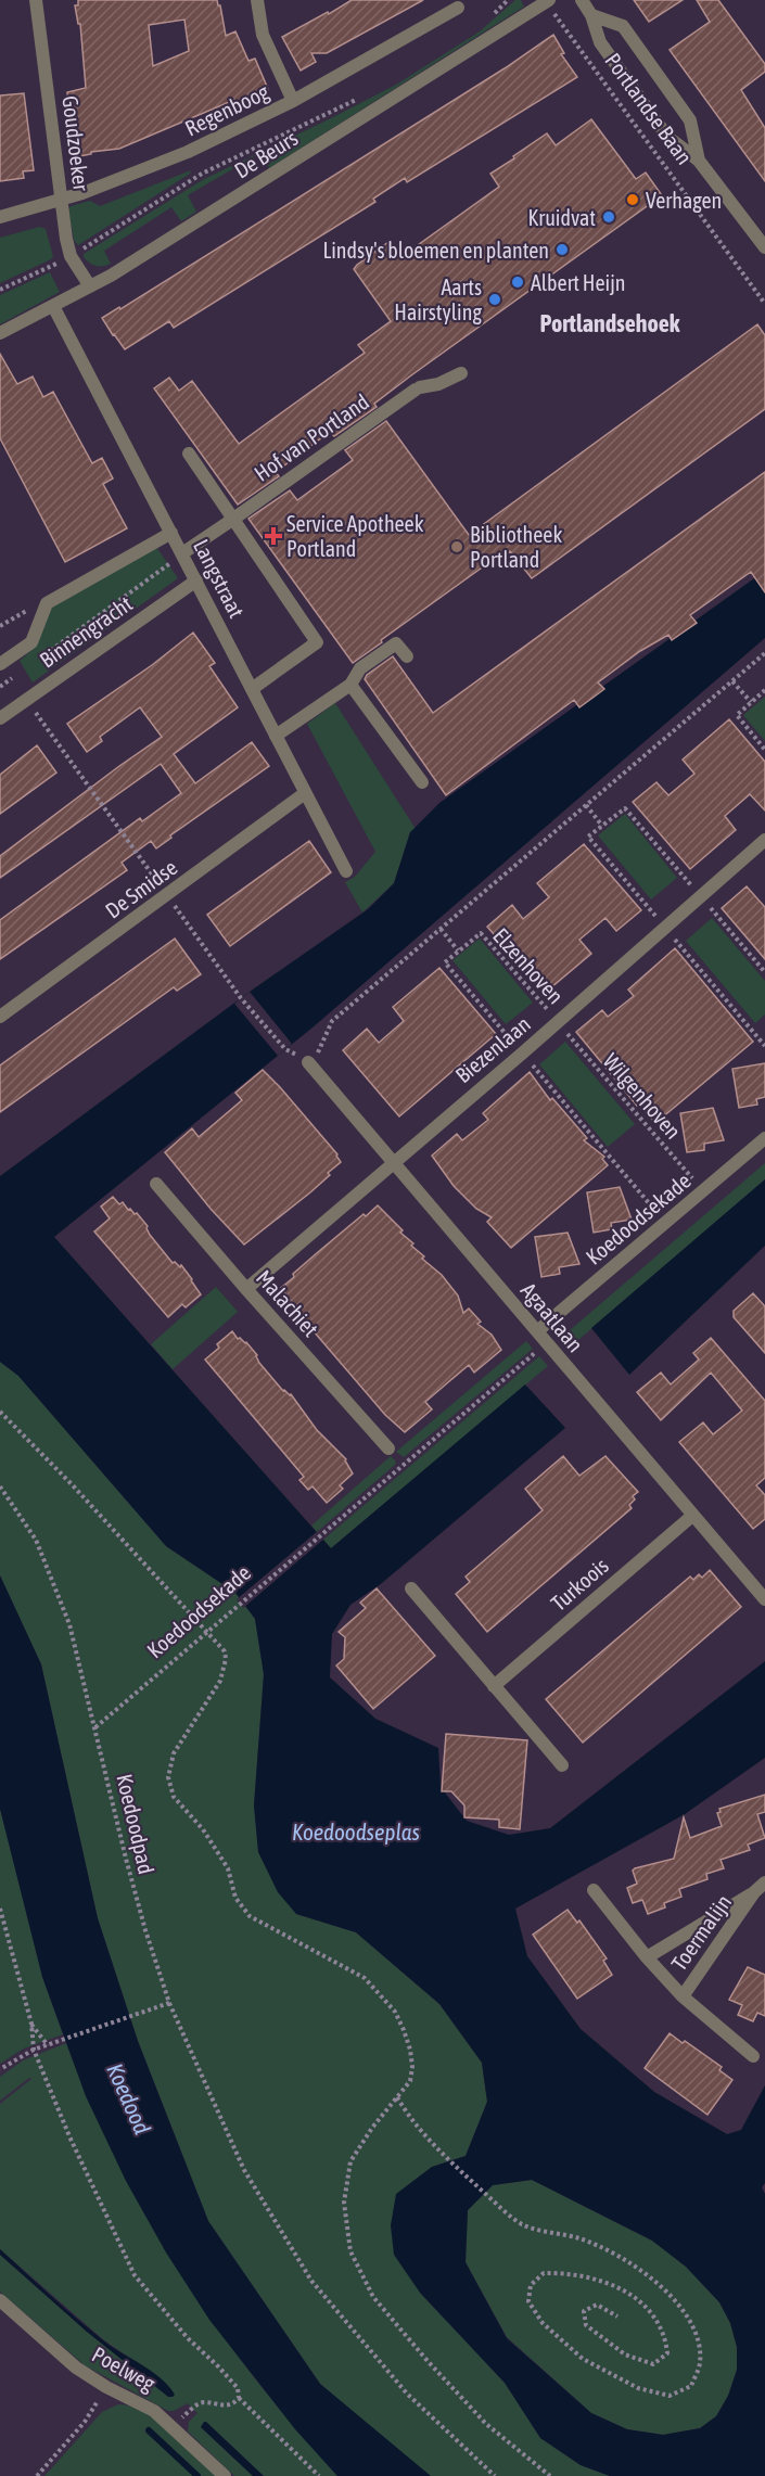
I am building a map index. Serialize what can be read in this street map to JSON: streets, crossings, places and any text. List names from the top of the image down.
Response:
{
  "streets": {
    "street": [
      "Portlandse Baan",
      "Regenboog",
      "Goudzoeker",
      "De Beurs",
      "Hof van Portland",
      "Langstraat",
      "Binnengracht",
      "De Smidse",
      "Biezenlaan",
      "Koedoodsekade",
      "Malachiet",
      "Agaatlaan",
      "Turkoois",
      "Toermalijn",
      "Poelweg"
    ],
    "path": ["Elzenhoven", "Wilgenhoven", "Koedoodpad"]
  },
  "crossings": [
    ["Portlandse Baan", "De Beurs"],
    ["Regenboog", "Goudzoeker"],
    ["Goudzoeker", "De Beurs"],
    ["De Beurs", "Langstraat"],
    ["Hof van Portland", "Langstraat"],
    ["Langstraat", "Binnengracht"],
    ["Langstraat", "De Smidse"],
    ["Elzenhoven", "Biezenlaan"],
    ["Elzenhoven", "Wilgenhoven"],
    ["Biezenlaan", "Wilgenhoven"],
    ["Biezenlaan", "Malachiet"],
    ["Biezenlaan", "Agaatlaan"],
    ["Wilgenhoven", "Koedoodsekade"],
    ["Koedoodsekade", "Agaatlaan"],
    ["Koedoodsekade", "Koedoodpad"],
    ["Agaatlaan", "Turkoois"]
  ],
  "districts": ["Portlandsehoek"],
  "water": ["Koedoodseplas", "Koedood"],
  "places": {
    "other": [
      "Verhagen",
      "Kruidvat",
      "Lindsy's bloemen en planten",
      "Albert Heijn",
      "Aarts Hairstyling",
      "Bibliotheek Portland"
    ],
    "health": ["Service Apotheek Portland"]
  }
}
